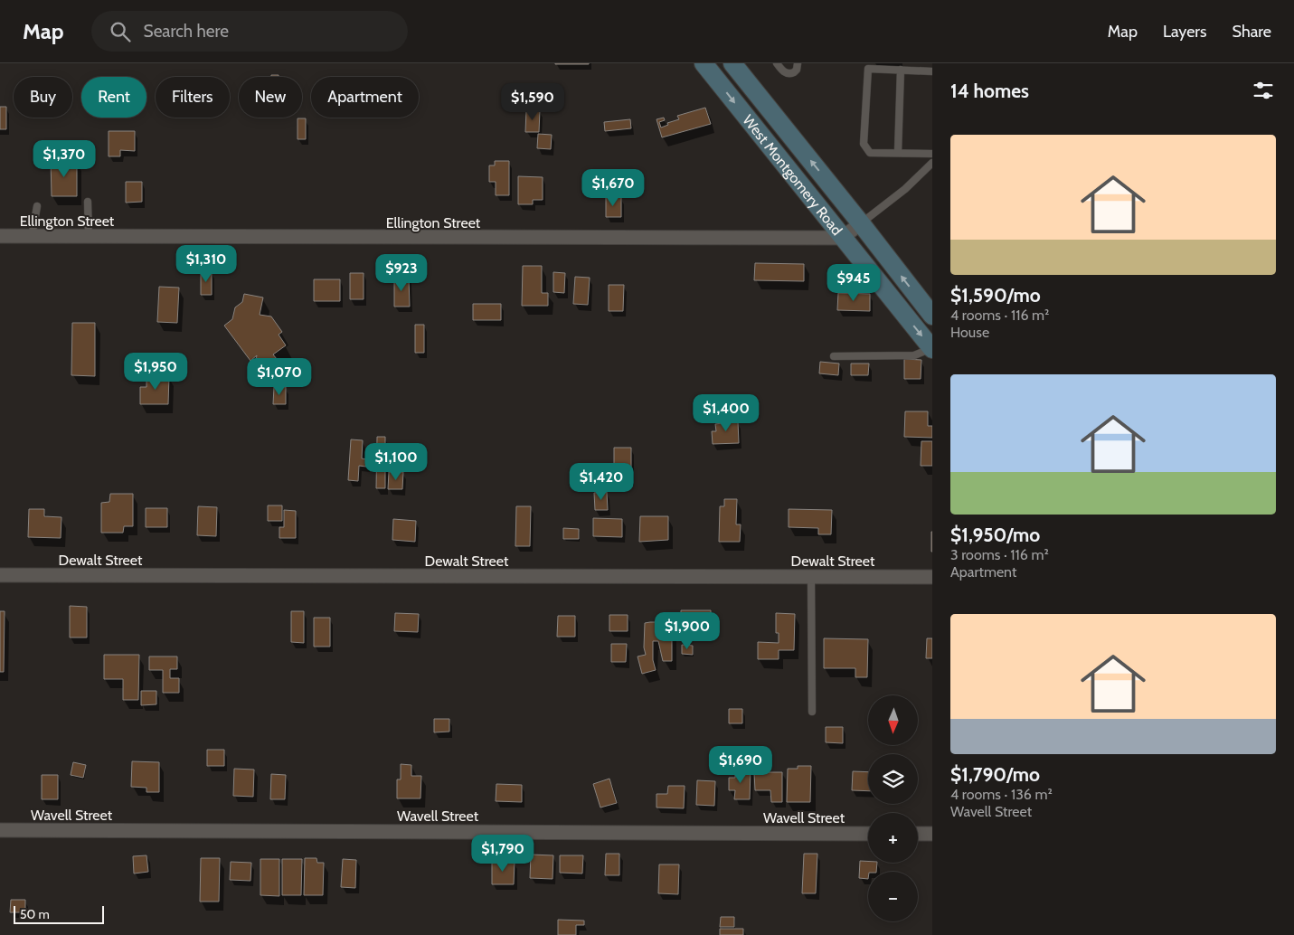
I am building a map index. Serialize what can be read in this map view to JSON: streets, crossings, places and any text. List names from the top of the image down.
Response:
{
  "streets": {
    "main road": ["West Montgomery Road"],
    "street": ["Ellington Street", "Dewalt Street", "Wavell Street"]
  },
  "crossings": [
    ["West Montgomery Road", "Ellington Street"]
  ],
  "scale_bar": "50 m",
  "north": "bottom",
  "page": {
    "header": "Map",
    "search": "Search here",
    "nav": ["Map", "Layers", "Share"],
    "heading": "14 homes",
    "chip": [
      "Buy",
      "Rent",
      "Filters",
      "New",
      "Apartment"
    ],
    "price": [
      "$1,590",
      "$1,370",
      "$1,670",
      "$1,310",
      "$923",
      "$945",
      "$1,950",
      "$1,070",
      "$1,400",
      "$1,100",
      "$1,420",
      "$1,900",
      "$1,690",
      "$1,790"
    ],
    "list": [
      {
        "name": "$1,590/mo",
        "note": "4 rooms · 116 m² · House"
      },
      {
        "name": "$1,950/mo",
        "note": "3 rooms · 116 m² · Apartment"
      },
      {
        "name": "$1,790/mo",
        "note": "4 rooms · 136 m² · Wavell Street"
      }
    ],
    "map_buttons": ["+", "−"],
    "scale": "50 m"
  }
}
